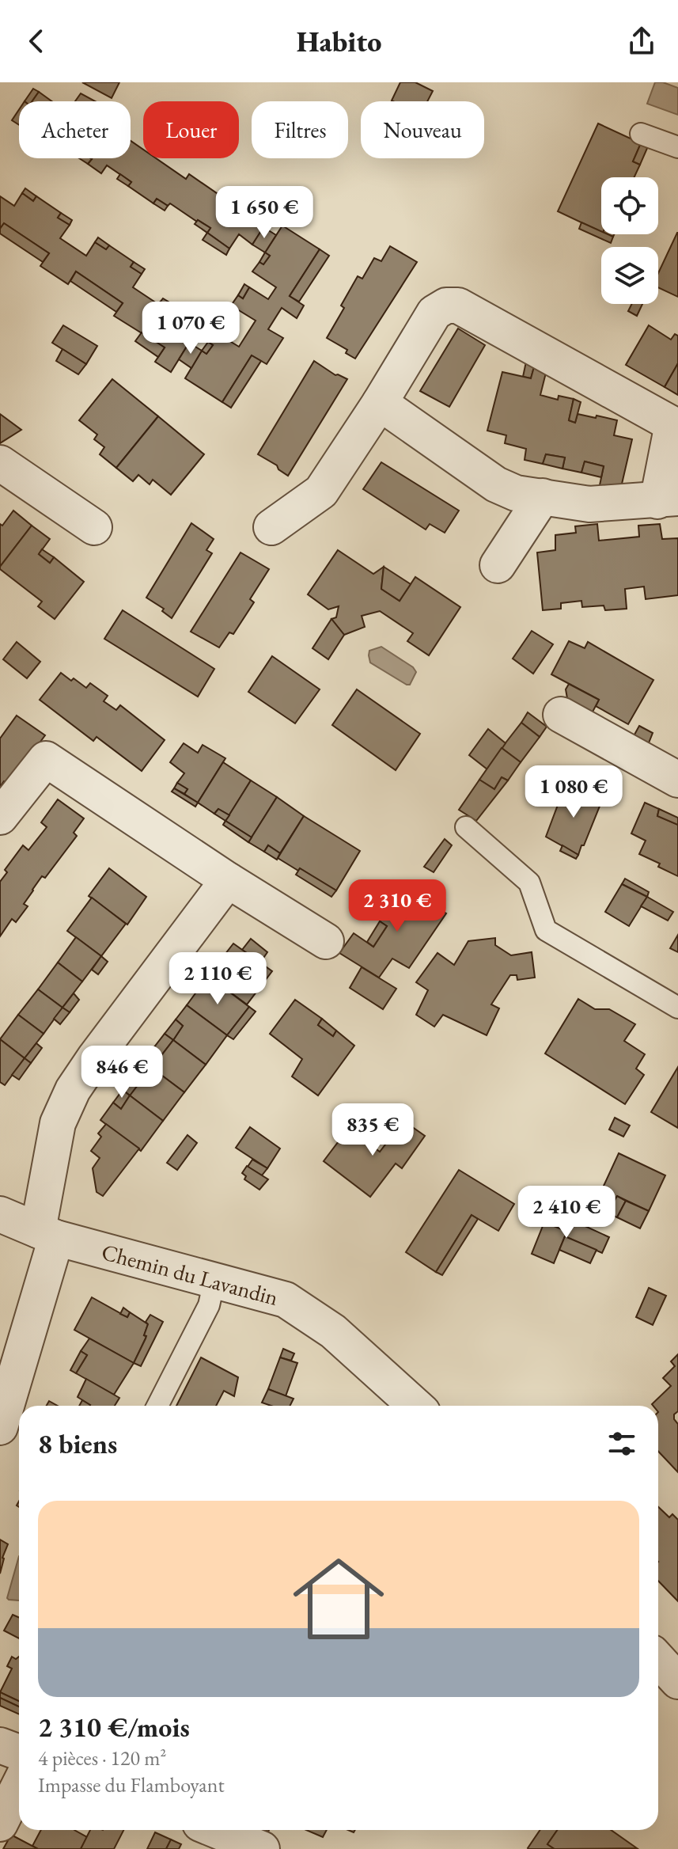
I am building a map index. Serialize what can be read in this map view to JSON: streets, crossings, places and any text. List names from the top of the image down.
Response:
{
  "streets": {
    "street": ["Chemin du Lavandin"]
  },
  "page": {
    "header": "Habito",
    "chip": [
      "Acheter",
      "Louer",
      "Filtres",
      "Nouveau"
    ],
    "price": [
      "1 650 €",
      "1 070 €",
      "1 080 €",
      "2 310 €",
      "2 110 €",
      "846 €",
      "835 €",
      "2 410 €"
    ],
    "heading": "8 biens",
    "list": [
      {
        "name": "2 310 €/mois",
        "note": "4 pièces · 120 m² · Impasse du Flamboyant"
      }
    ]
  }
}
